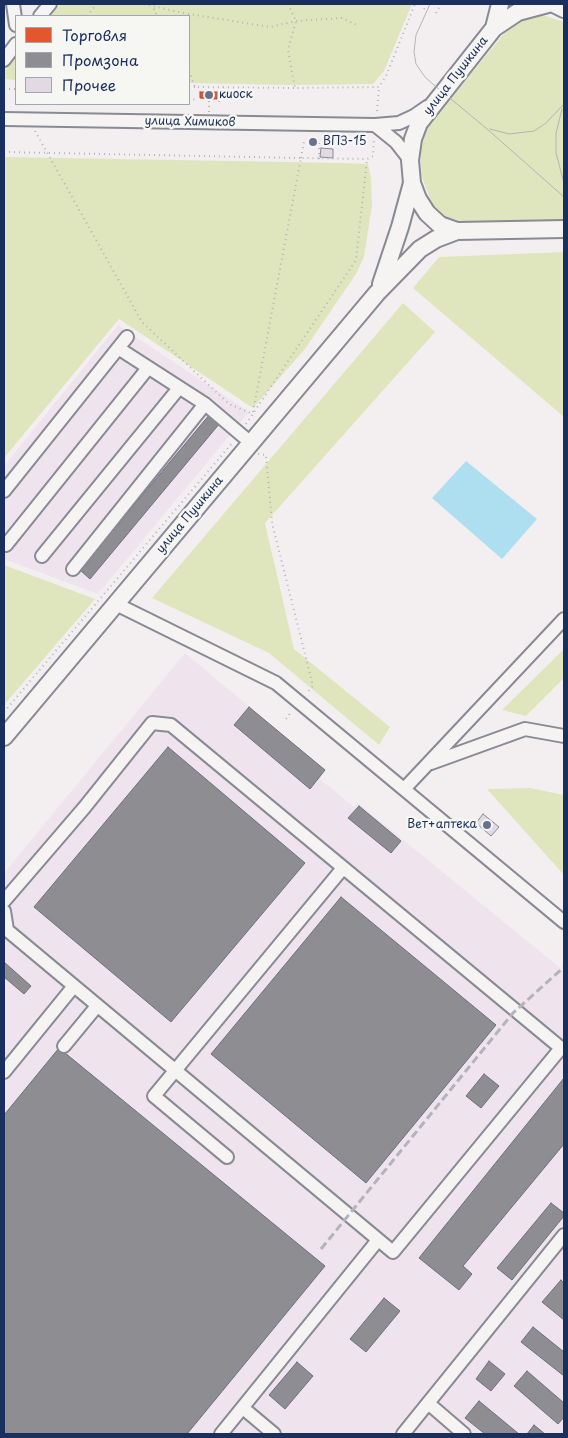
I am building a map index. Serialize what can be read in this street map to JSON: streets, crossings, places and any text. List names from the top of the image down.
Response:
{
  "streets": {
    "main road": ["улица Пушкина"],
    "street": ["улица Химиков"]
  },
  "crossings": [
    ["улица Пушкина", "улица Химиков"]
  ],
  "places": ["киоск", "ВПЗ-15", "Вет+аптека"],
  "legend": ["Торговля", "Промзона", "Прочее"]
}
